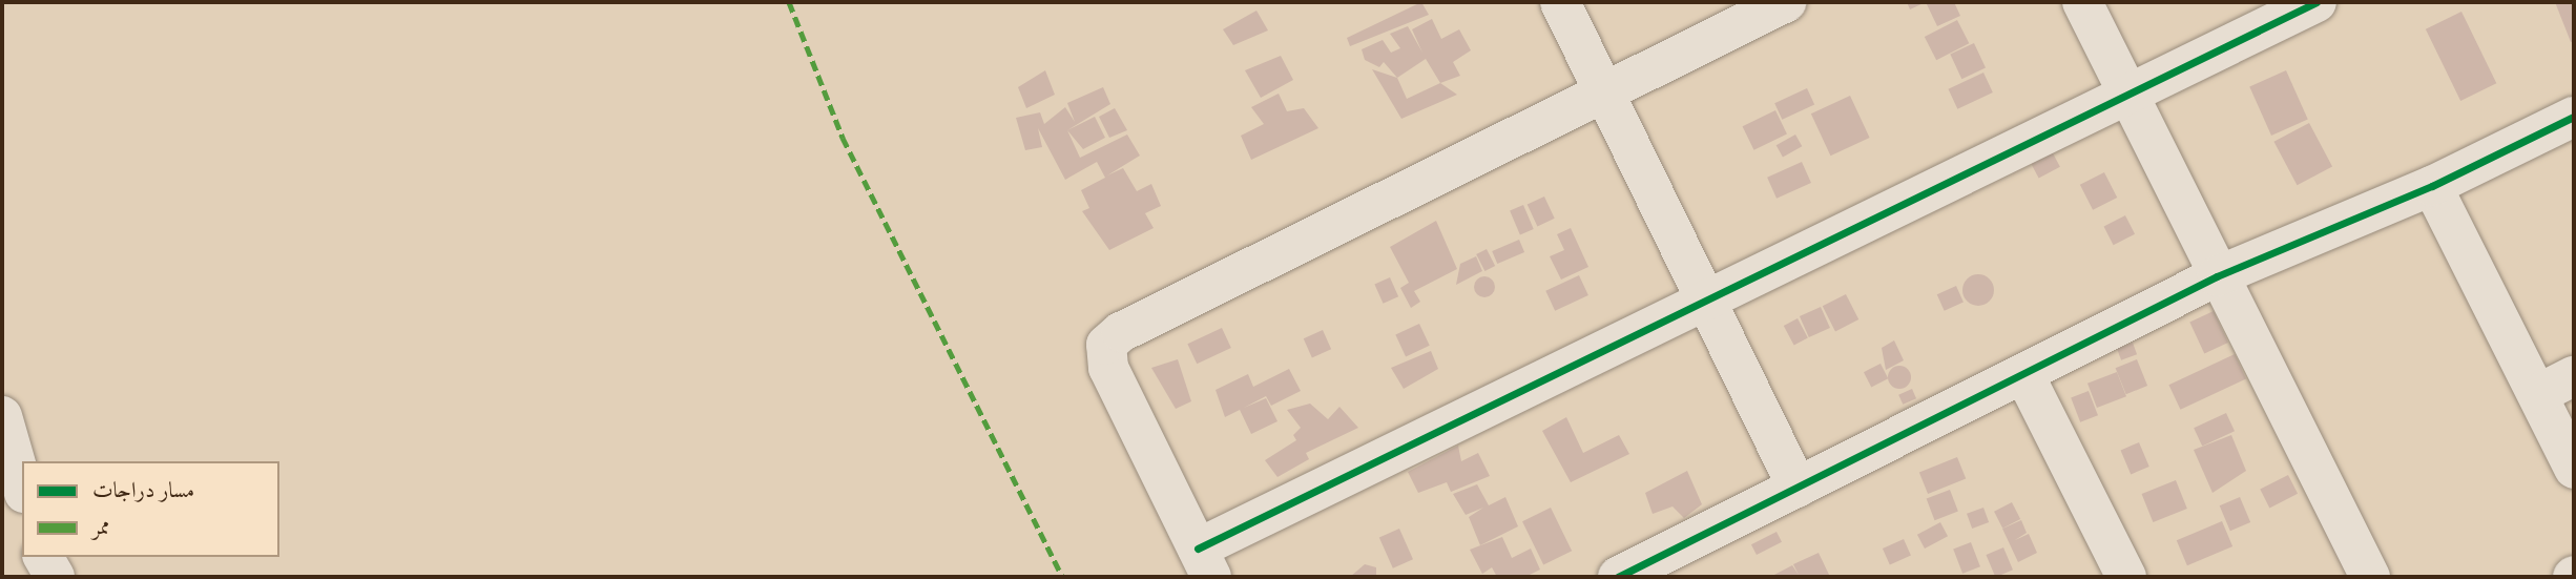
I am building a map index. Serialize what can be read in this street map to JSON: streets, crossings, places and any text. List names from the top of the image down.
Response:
{
  "legend": ["مسار دراجات", "ممر"]
}
